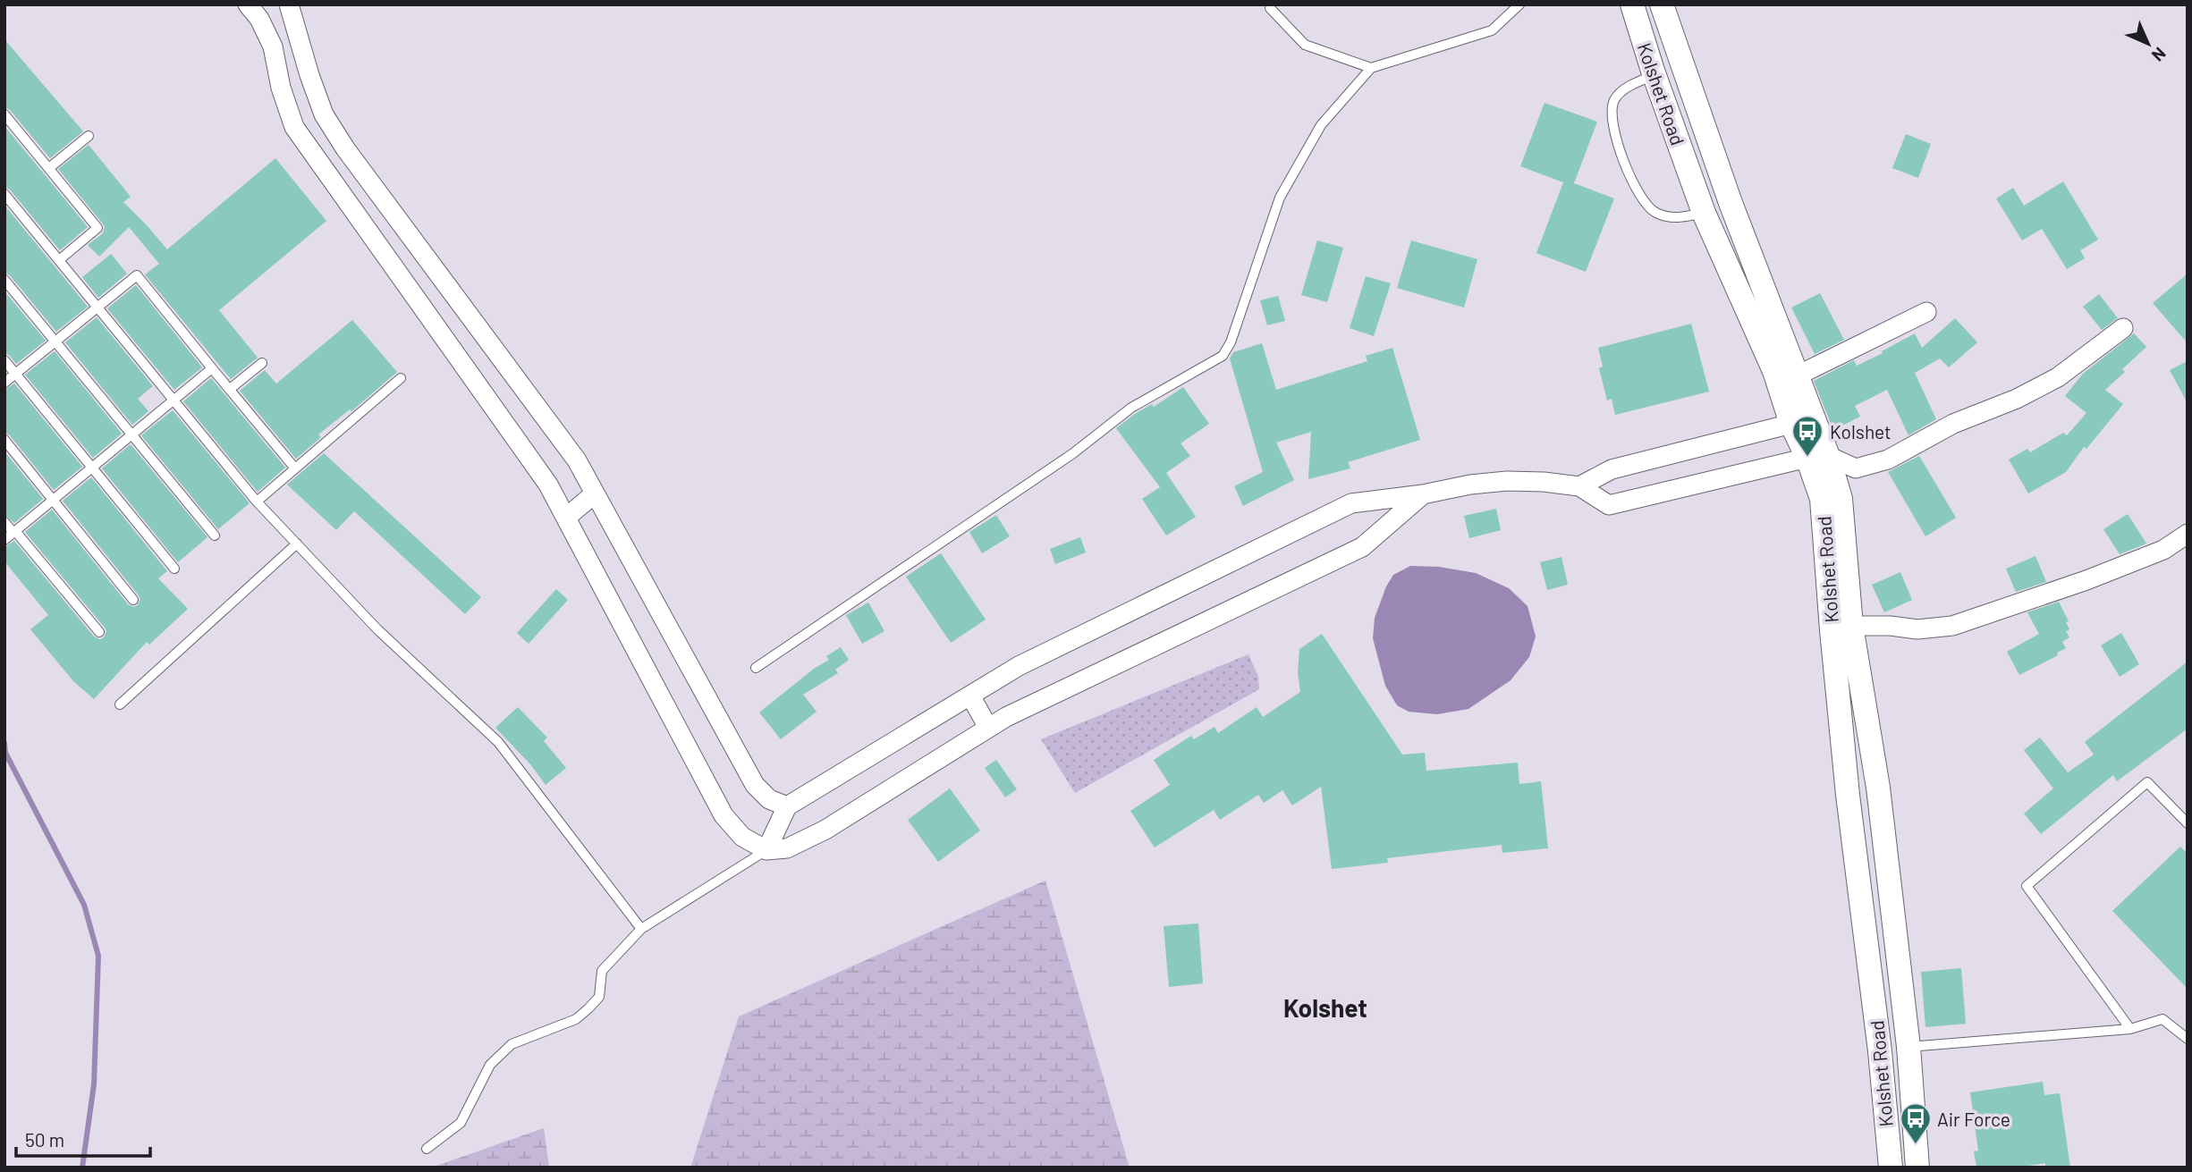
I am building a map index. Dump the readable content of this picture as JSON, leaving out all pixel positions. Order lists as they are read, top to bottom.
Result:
{
  "streets": {
    "street": ["Kolshet Road"]
  },
  "districts": ["Kolshet"],
  "places": {
    "bus stop": ["Kolshet", "Air Force"]
  },
  "scale_bar": "50 m",
  "north": "bottom right"
}
